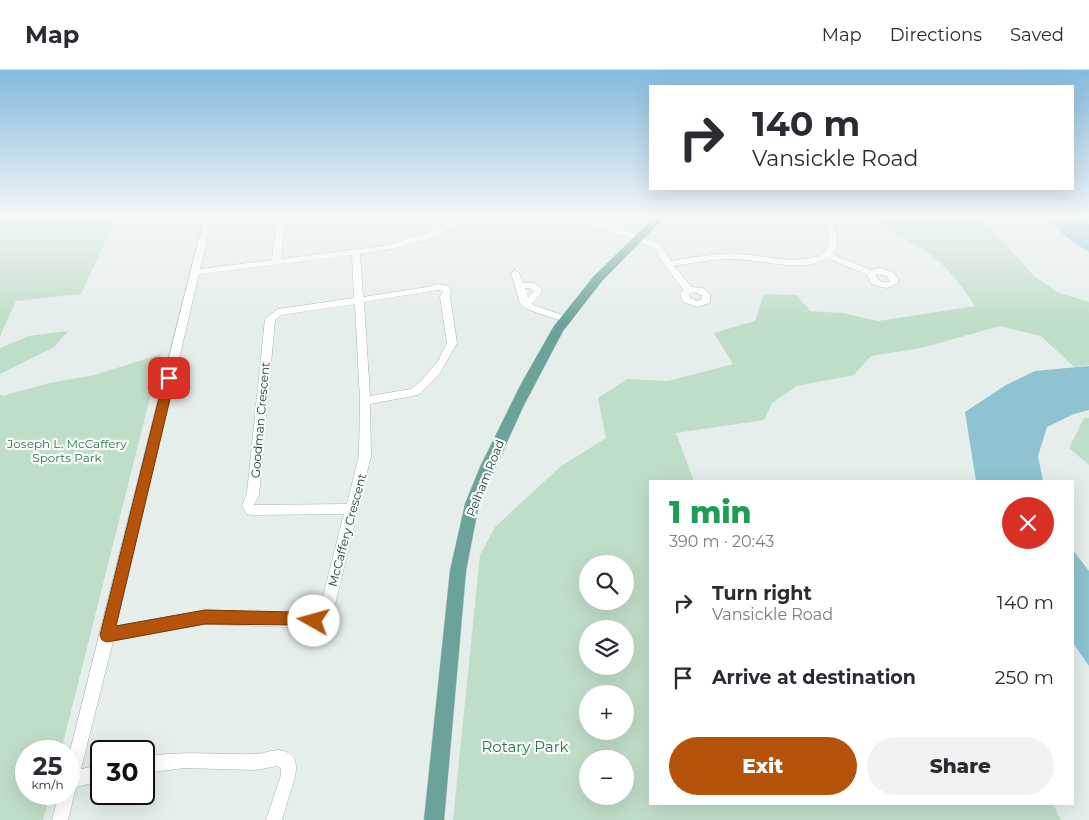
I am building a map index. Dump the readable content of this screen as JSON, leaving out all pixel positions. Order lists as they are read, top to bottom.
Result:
{
  "streets": {
    "main road": ["Pelham Road"],
    "street": ["Goodman Crescent", "McCaffery Crescent"]
  },
  "crossings": [
    ["Goodman Crescent", "McCaffery Crescent"]
  ],
  "parks": ["Joseph L. McCaffery Sports Park", "Rotary Park"],
  "page": {
    "header": "Map",
    "nav": ["Map", "Directions", "Saved"],
    "turn": ["140 m", "Vansickle Road"],
    "heading": ["1 min", "390 m · 20:43"],
    "map_buttons": ["+", "−"],
    "list": [
      {
        "name": "Turn right",
        "note": "Vansickle Road",
        "value": "140 m"
      },
      {
        "name": "Arrive at destination",
        "value": "250 m"
      }
    ],
    "buttons": ["Exit", "Share"],
    "speed": "25 km/h",
    "limit": "30"
  }
}
